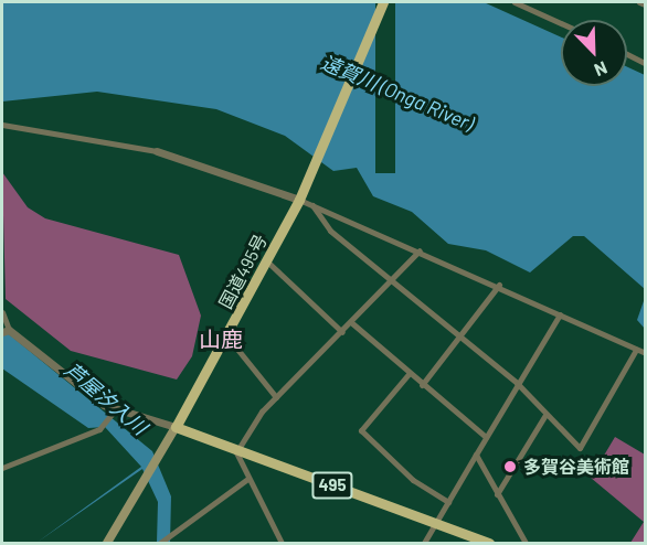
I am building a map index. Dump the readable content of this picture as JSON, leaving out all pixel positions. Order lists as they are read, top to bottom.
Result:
{
  "streets": {
    "highway": ["国道495号", "495"]
  },
  "crossings": [
    ["国道495号", "495"]
  ],
  "districts": ["山鹿"],
  "water": ["遠賀川 (Onga River)", "芦屋汐入川"],
  "places": ["多賀谷美術館"],
  "north": "bottom right"
}
